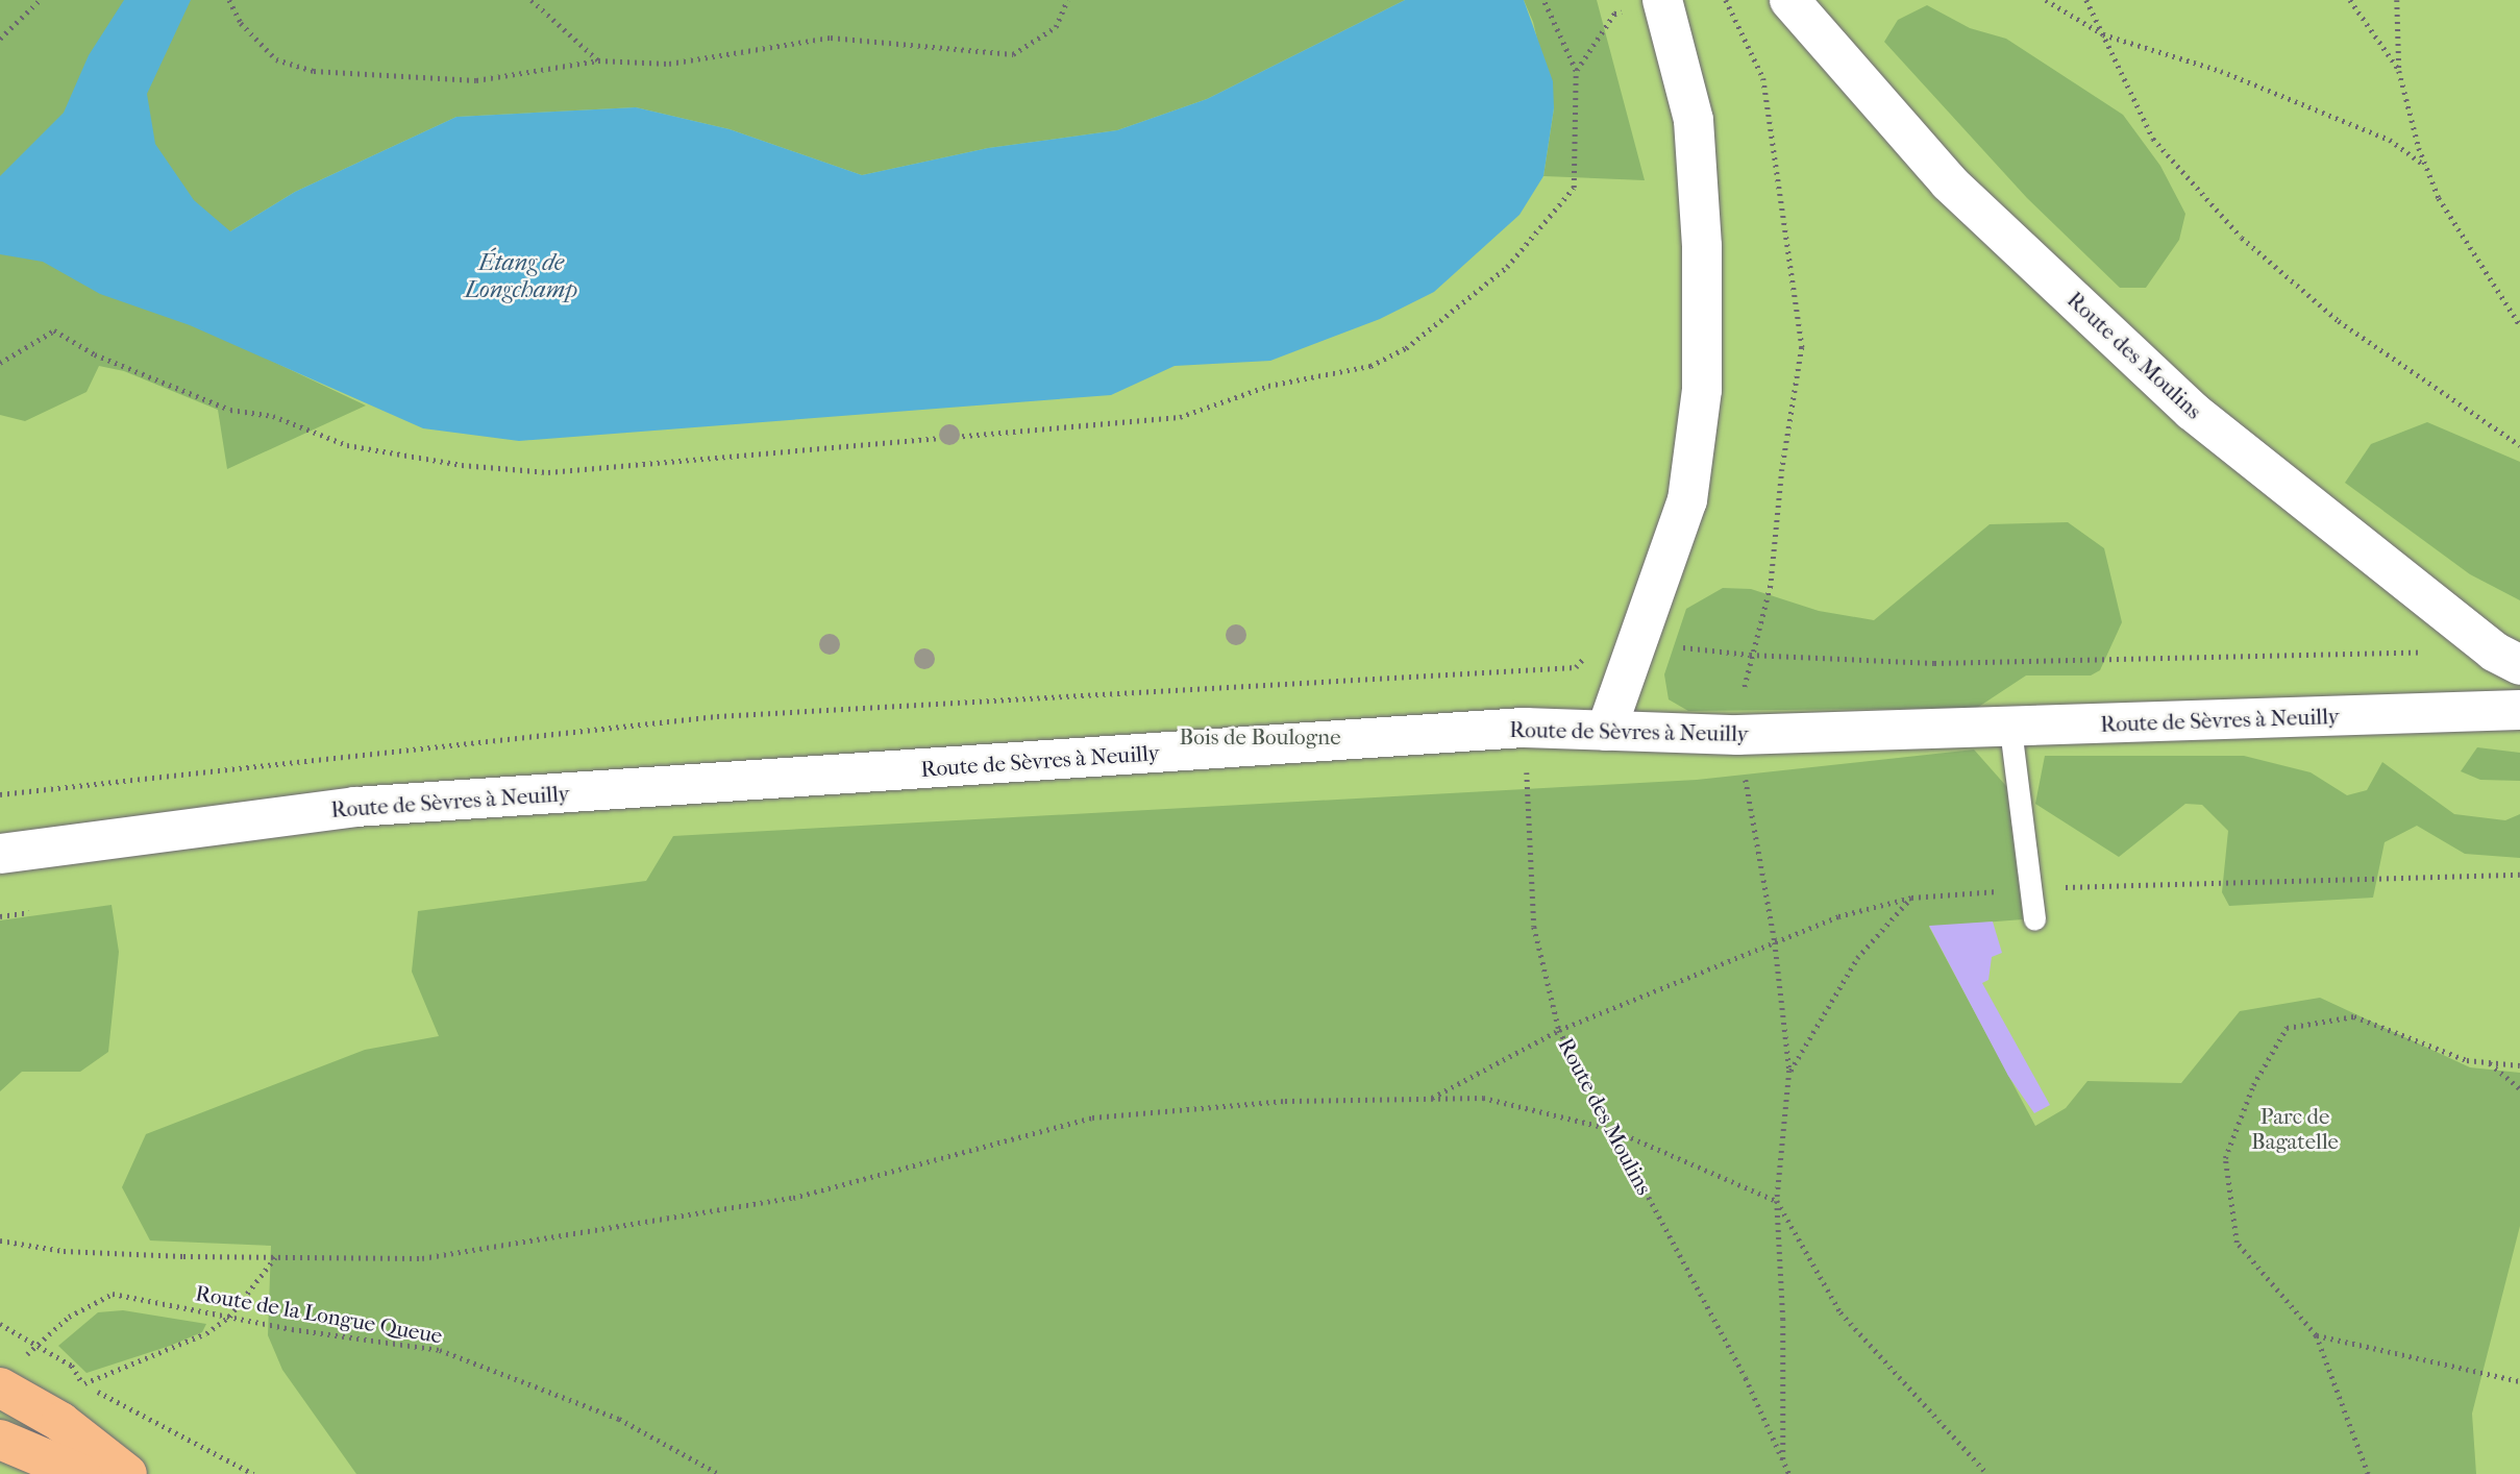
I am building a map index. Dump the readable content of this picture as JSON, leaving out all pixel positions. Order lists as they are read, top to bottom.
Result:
{
  "streets": {
    "street": ["Route des Moulins", "Route de Sèvres à Neuilly"],
    "path": ["Route de la Longue Queue"]
  },
  "crossings": [
    ["Route des Moulins", "Route de Sèvres à Neuilly"]
  ],
  "water": ["Étang de Longchamp"],
  "parks": ["Bois de Boulogne", "Parc de Bagatelle"]
}
